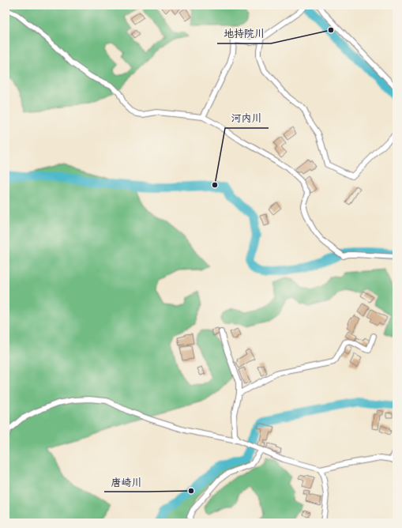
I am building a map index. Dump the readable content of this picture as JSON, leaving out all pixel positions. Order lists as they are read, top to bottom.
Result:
{
  "places": ["地持院川", "河内川", "唐崎川"]
}
